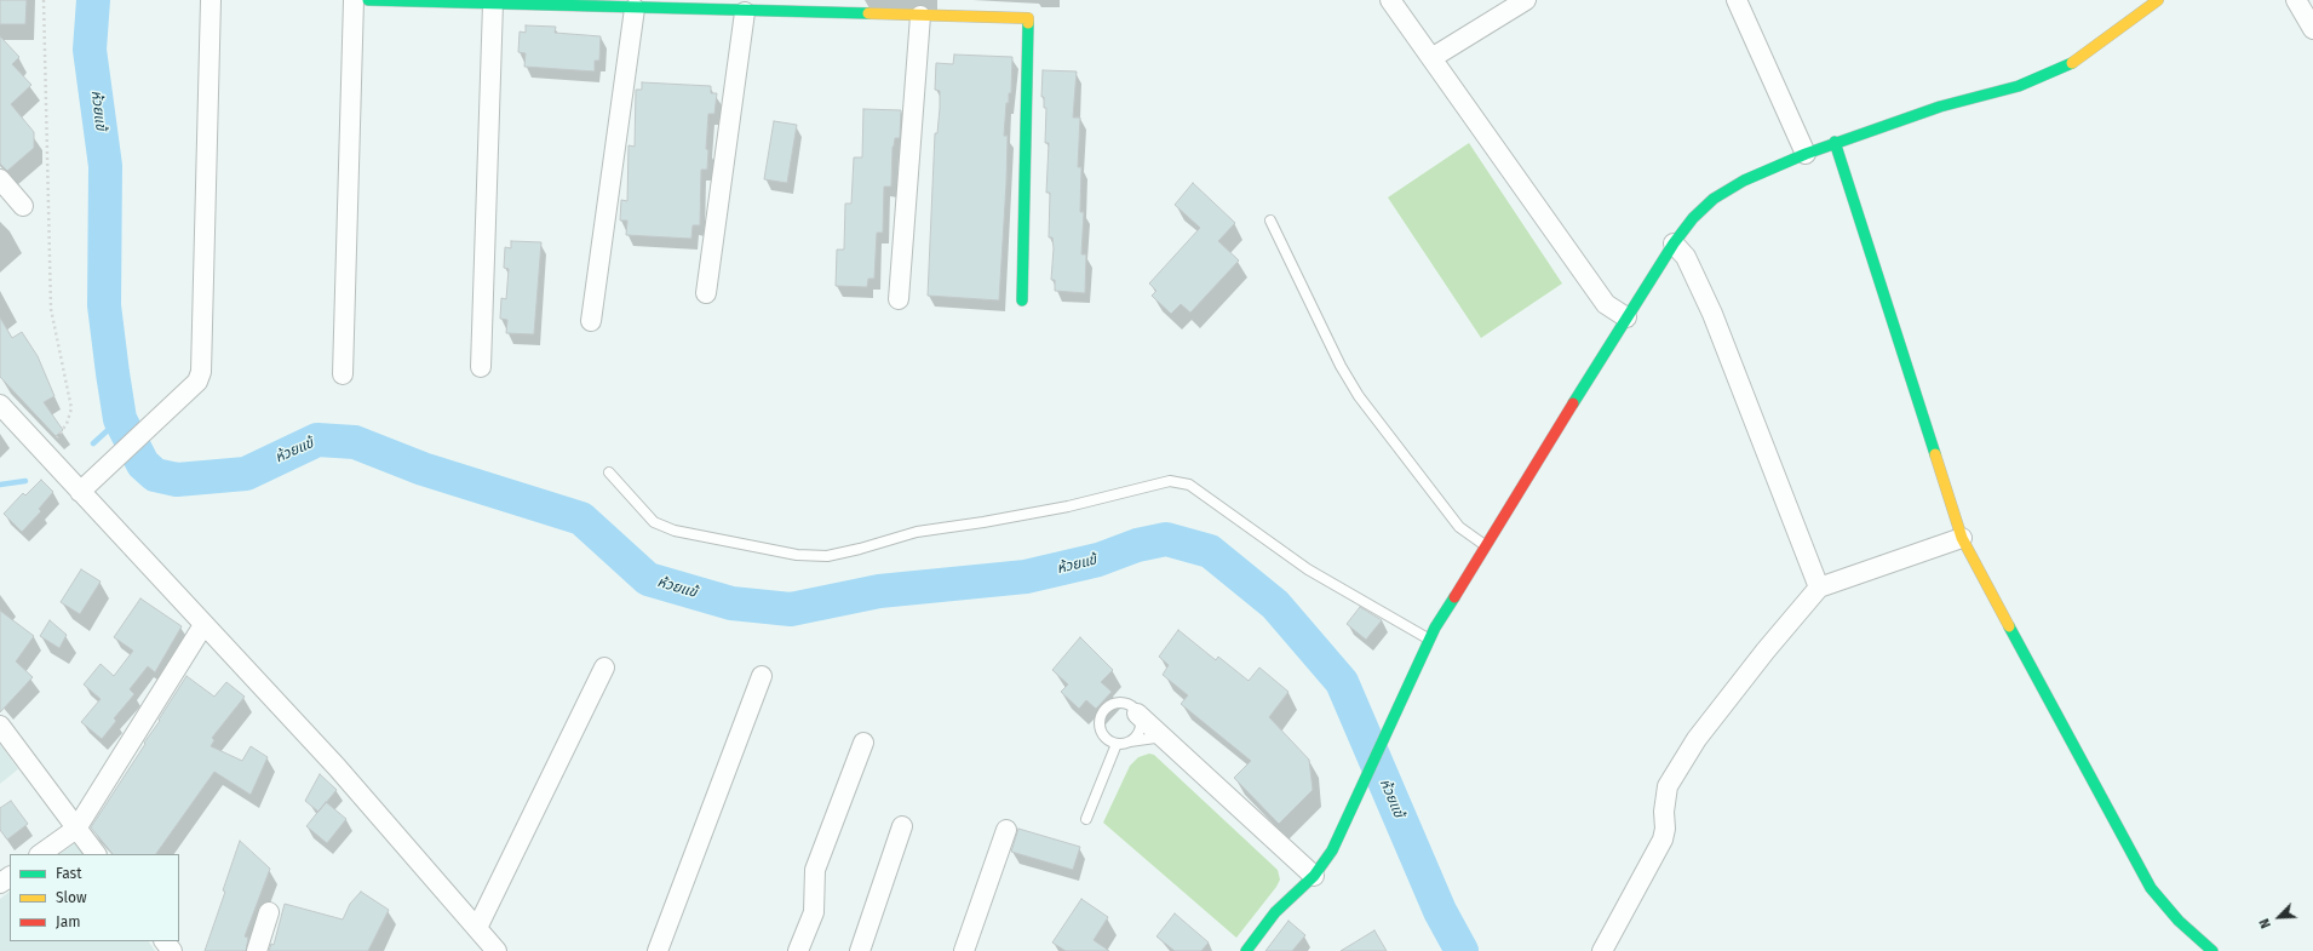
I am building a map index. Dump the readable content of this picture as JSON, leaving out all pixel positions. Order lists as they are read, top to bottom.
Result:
{
  "water": ["ห้วยแข้"],
  "legend": ["Fast", "Slow", "Jam"],
  "north": "bottom left"
}
